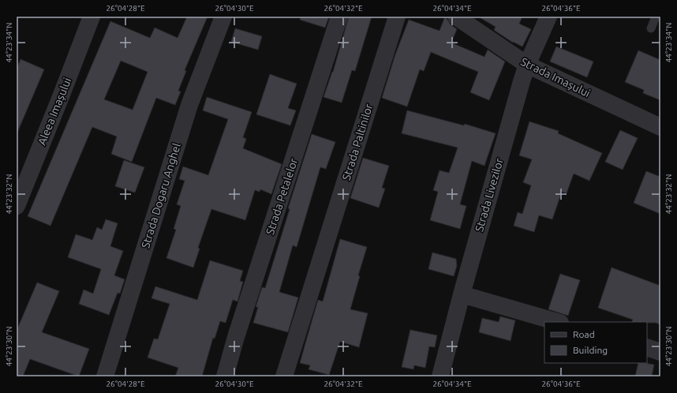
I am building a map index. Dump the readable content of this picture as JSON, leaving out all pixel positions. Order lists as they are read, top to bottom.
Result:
{
  "streets": {
    "street": [
      "Strada Imașului",
      "Aleea Imașului",
      "Strada Paltinilor",
      "Strada Livezilor",
      "Strada Dogaru Anghel",
      "Strada Petalelor"
    ]
  },
  "crossings": [
    ["Strada Imașului", "Strada Livezilor"]
  ],
  "legend": ["Road", "Building"],
  "coordinates": [
    "26°04'28\"E",
    "26°04'30\"E",
    "26°04'32\"E",
    "26°04'34\"E",
    "26°04'36\"E",
    "44°23'34\"N",
    "44°23'32\"N",
    "44°23'30\"N"
  ]
}
